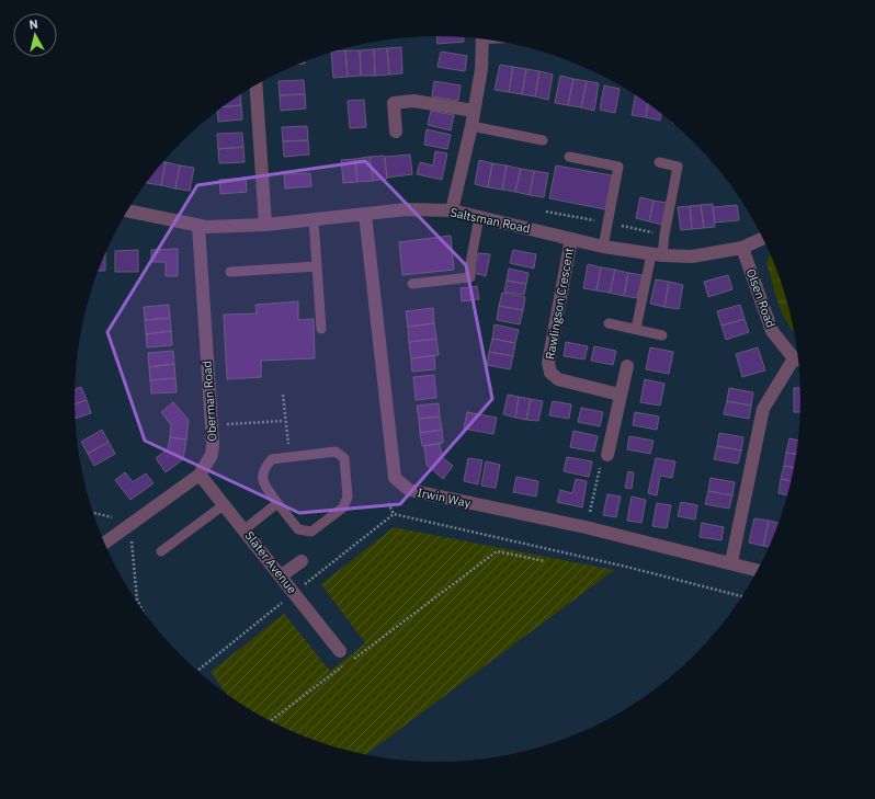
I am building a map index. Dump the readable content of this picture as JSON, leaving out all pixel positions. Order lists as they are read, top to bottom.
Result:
{
  "streets": {
    "street": [
      "Saltsman Road",
      "Olsen Road",
      "Rawlingson Crescent",
      "Oberman Road",
      "Irwin Way",
      "Slater Avenue"
    ]
  },
  "crossings": [
    ["Saltsman Road", "Olsen Road"],
    ["Saltsman Road", "Rawlingson Crescent"],
    ["Saltsman Road", "Oberman Road"],
    ["Saltsman Road", "Irwin Way"],
    ["Oberman Road", "Slater Avenue"]
  ],
  "north": "top"
}
